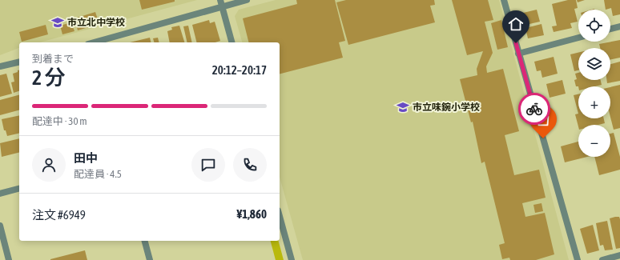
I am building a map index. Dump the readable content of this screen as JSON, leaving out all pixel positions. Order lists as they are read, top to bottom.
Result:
{
  "places": {
    "school or university": ["市立北中学校", "市立味鋺小学校"]
  },
  "page": {
    "map_buttons": ["+", "−"],
    "heading": ["2 分", "到着まで", "20:12–20:17"],
    "panel": [
      "田中",
      "配達員 · 4.5",
      "注文 #6949",
      "¥1,860"
    ],
    "bar": "配達中 · 30 m"
  }
}
